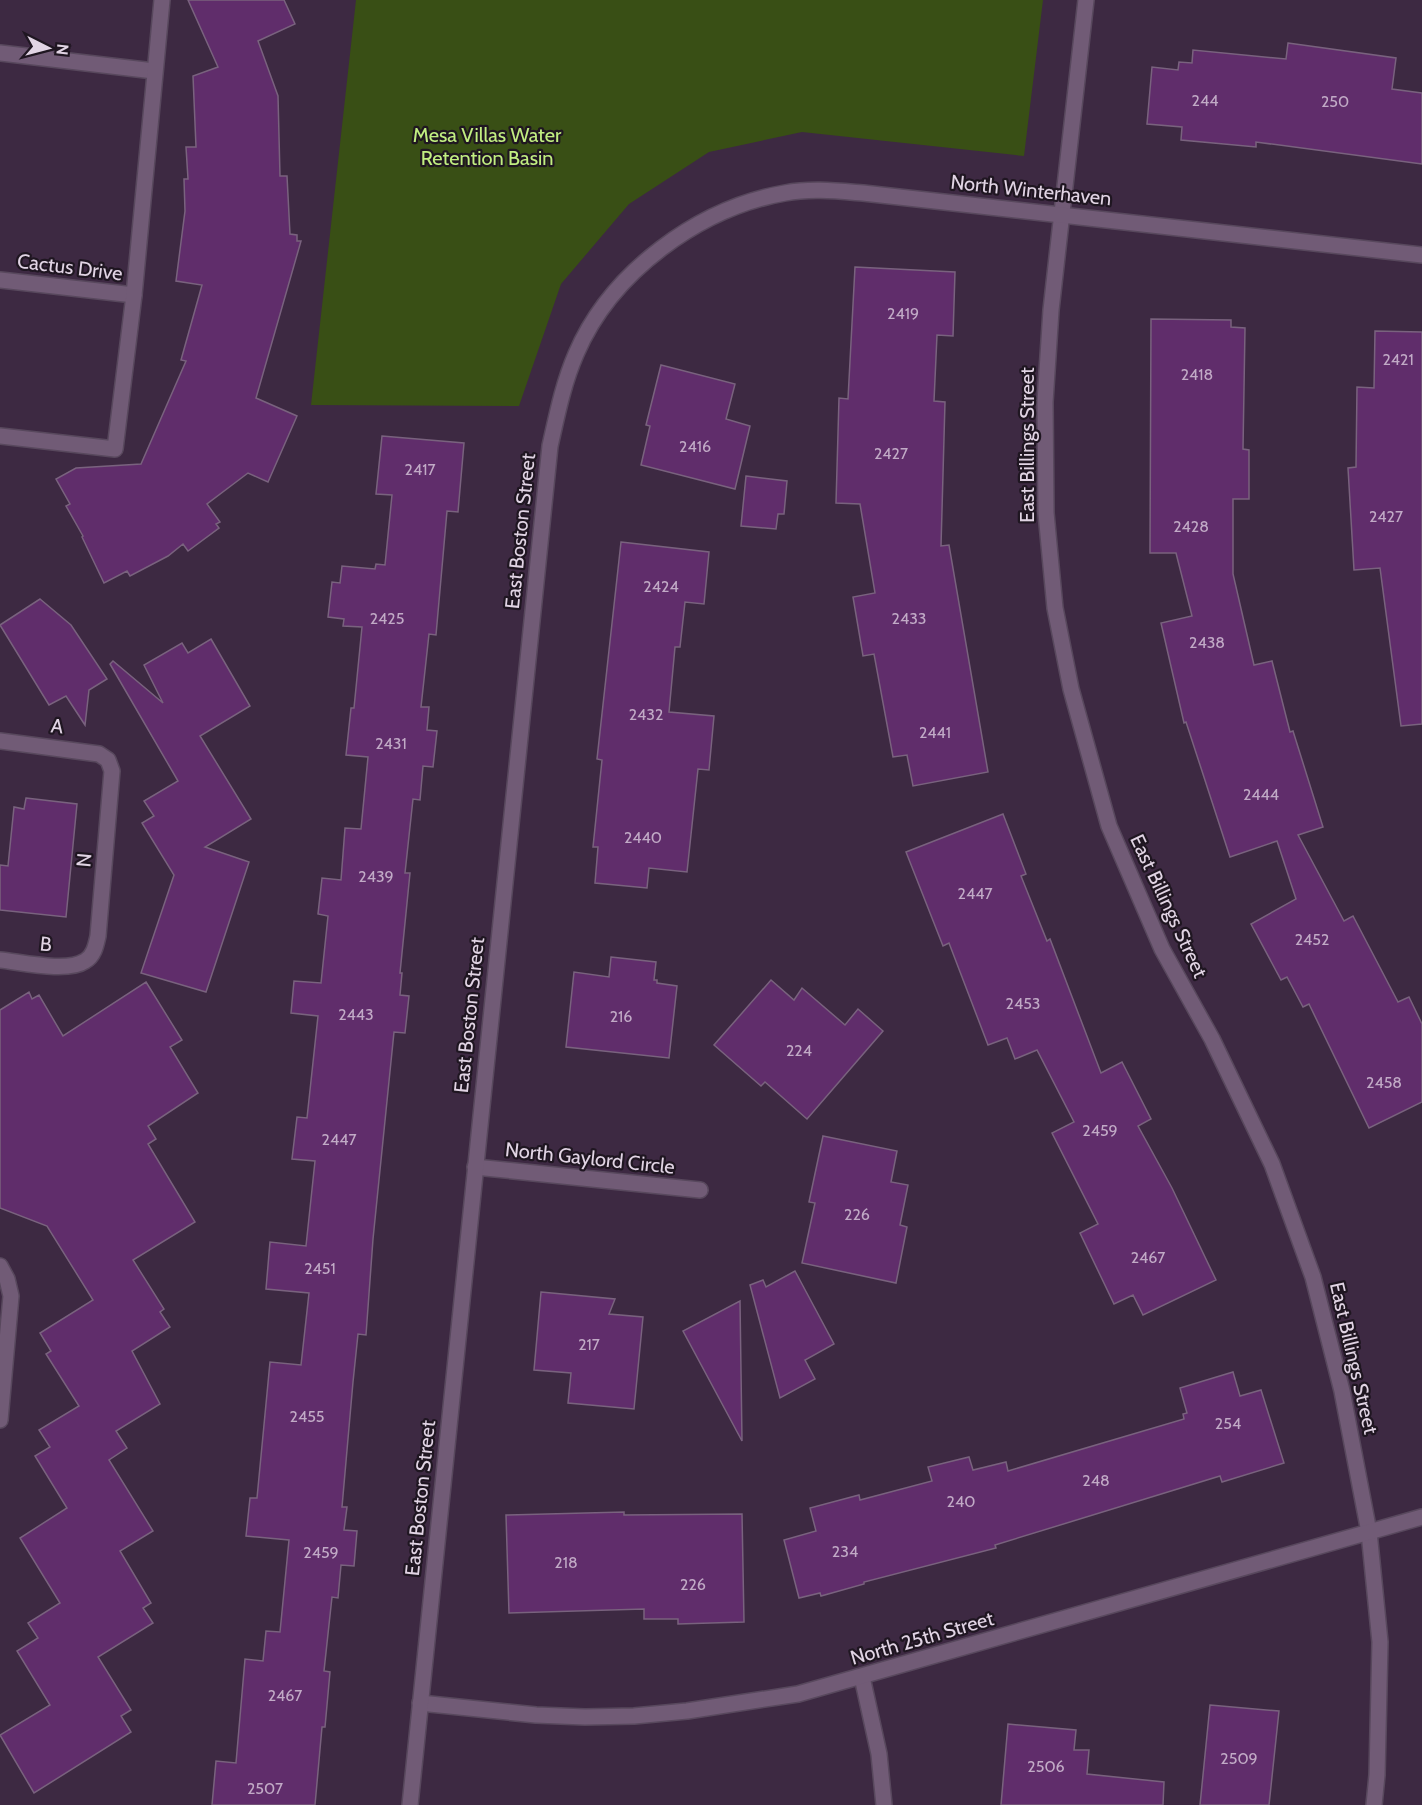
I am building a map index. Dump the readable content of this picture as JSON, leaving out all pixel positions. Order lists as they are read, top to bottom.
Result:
{
  "streets": {
    "street": [
      "North Winterhaven",
      "Cactus Drive",
      "East Billings Street",
      "East Boston Street",
      "A",
      "N",
      "B",
      "North Gaylord Circle",
      "North 25th Street"
    ]
  },
  "crossings": [
    ["North Winterhaven", "East Billings Street"],
    ["North Winterhaven", "East Boston Street"],
    ["East Billings Street", "North 25th Street"],
    ["East Boston Street", "North Gaylord Circle"],
    ["East Boston Street", "North 25th Street"],
    ["A", "N"],
    ["N", "B"]
  ],
  "parks": ["Mesa Villas Water Retention Basin"],
  "house_numbers": [
    "244",
    "250",
    "2419",
    "2421",
    "2418",
    "2416",
    "2427",
    "2417",
    "2427",
    "2428",
    "2424",
    "2425",
    "2433",
    "2438",
    "2432",
    "2441",
    "2431",
    "2444",
    "2440",
    "2439",
    "2447",
    "2452",
    "2453",
    "2443",
    "216",
    "224",
    "2458",
    "2459",
    "2447",
    "226",
    "2467",
    "2451",
    "217",
    "2455",
    "254",
    "248",
    "240",
    "234",
    "2459",
    "218",
    "226",
    "2467",
    "2509",
    "2506",
    "2507"
  ],
  "north": "right"
}
